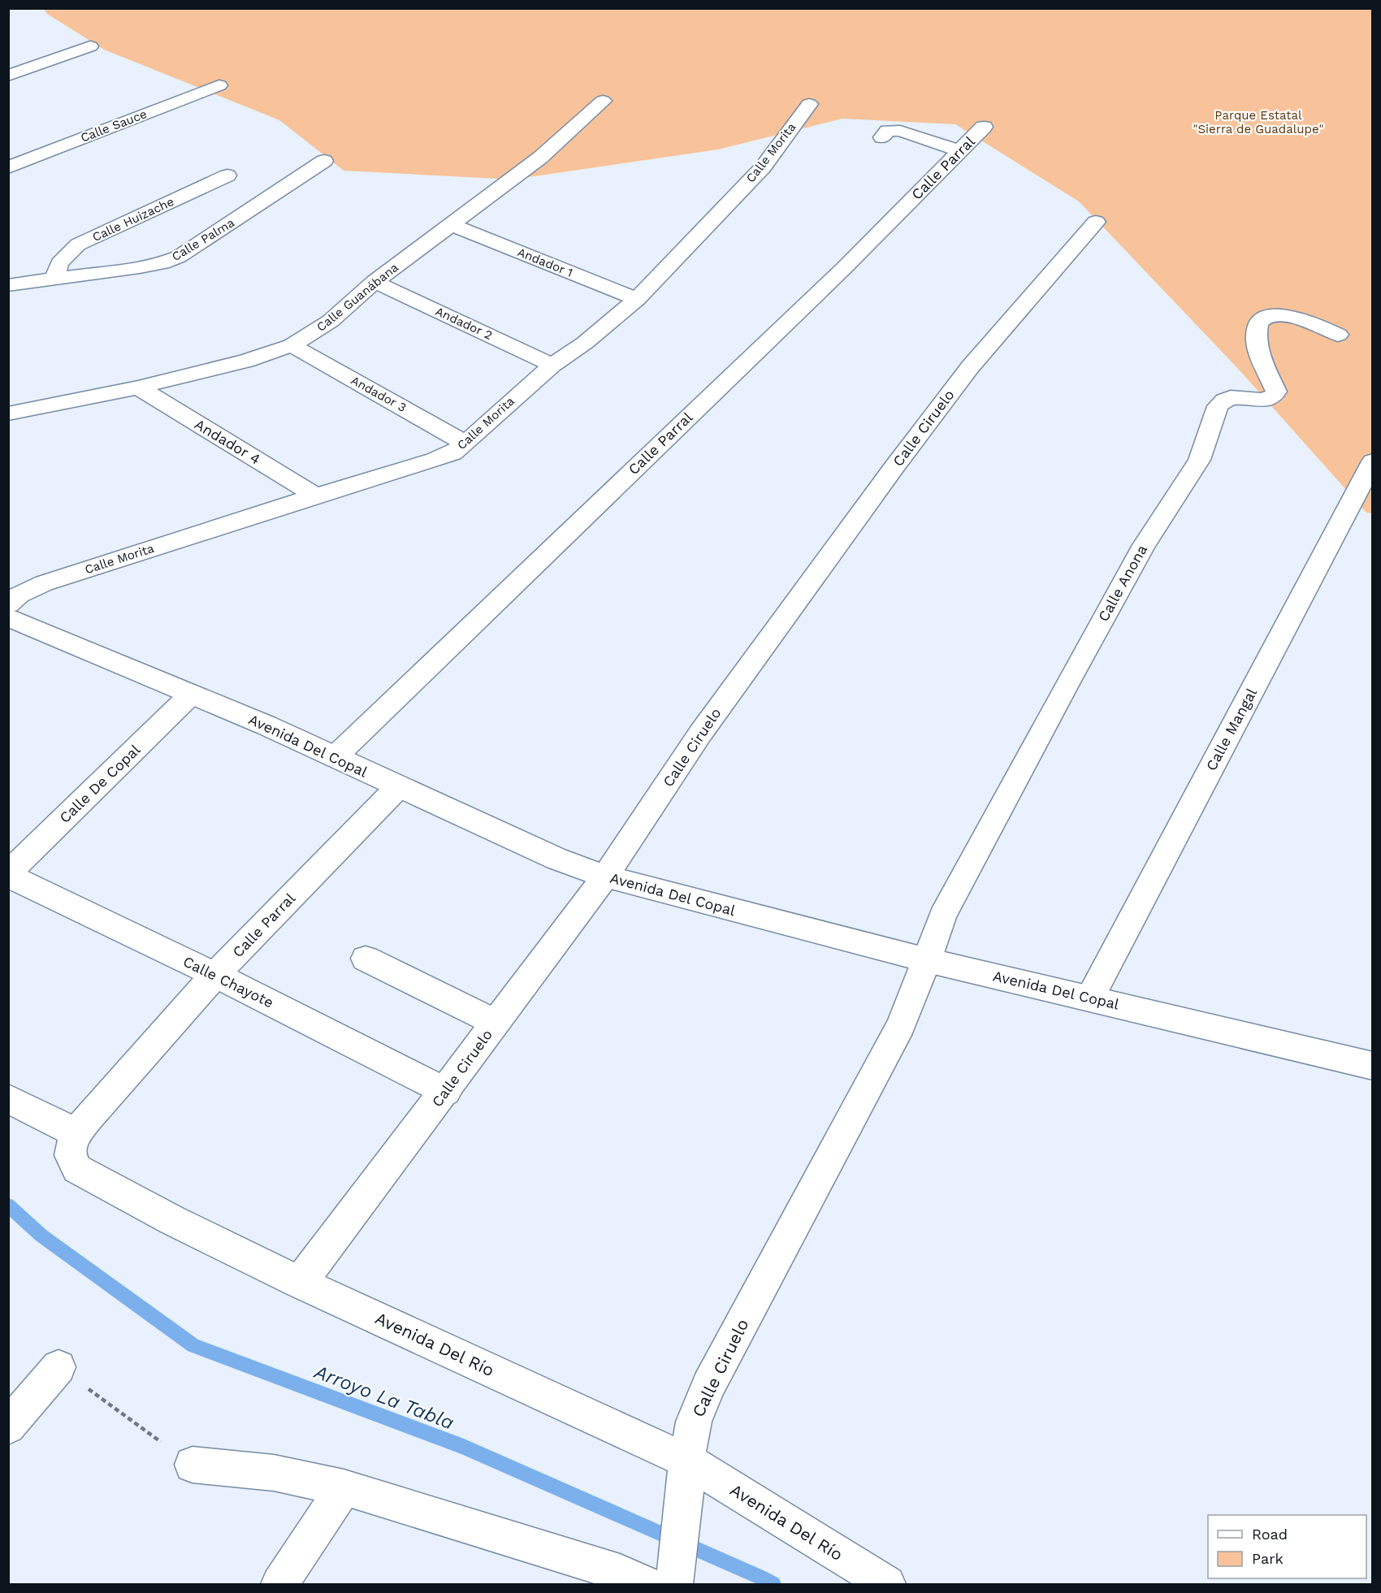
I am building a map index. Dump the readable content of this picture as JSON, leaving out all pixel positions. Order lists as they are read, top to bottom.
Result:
{
  "streets": {
    "street": [
      "Calle Sauce",
      "Calle Morita",
      "Calle Parral",
      "Calle Huizache",
      "Calle Palma",
      "Andador 1",
      "Calle Guanábana",
      "Andador 2",
      "Andador 3",
      "Calle Ciruelo",
      "Andador 4",
      "Calle Anona",
      "Calle Mangal",
      "Avenida Del Copal",
      "Calle De Copal",
      "Calle Chayote",
      "Avenida Del Río"
    ]
  },
  "crossings": [
    ["Calle Morita", "Andador 1"],
    ["Calle Morita", "Andador 2"],
    ["Calle Morita", "Andador 3"],
    ["Calle Morita", "Andador 4"],
    ["Calle Parral", "Avenida Del Copal"],
    ["Calle Parral", "Calle Chayote"],
    ["Calle Parral", "Avenida Del Río"],
    ["Calle Huizache", "Calle Palma"],
    ["Andador 1", "Calle Guanábana"],
    ["Calle Guanábana", "Andador 2"],
    ["Calle Guanábana", "Andador 3"],
    ["Calle Guanábana", "Andador 4"],
    ["Calle Ciruelo", "Calle Anona"],
    ["Calle Ciruelo", "Avenida Del Copal"],
    ["Calle Ciruelo", "Calle Chayote"],
    ["Calle Ciruelo", "Avenida Del Río"],
    ["Calle Anona", "Avenida Del Copal"],
    ["Calle Mangal", "Avenida Del Copal"],
    ["Avenida Del Copal", "Calle De Copal"],
    ["Calle De Copal", "Calle Chayote"]
  ],
  "water": ["Arroyo La Tabla"],
  "parks": ["Parque Estatal \"Sierra de Guadalupe\""],
  "legend": ["Road", "Park"]
}
